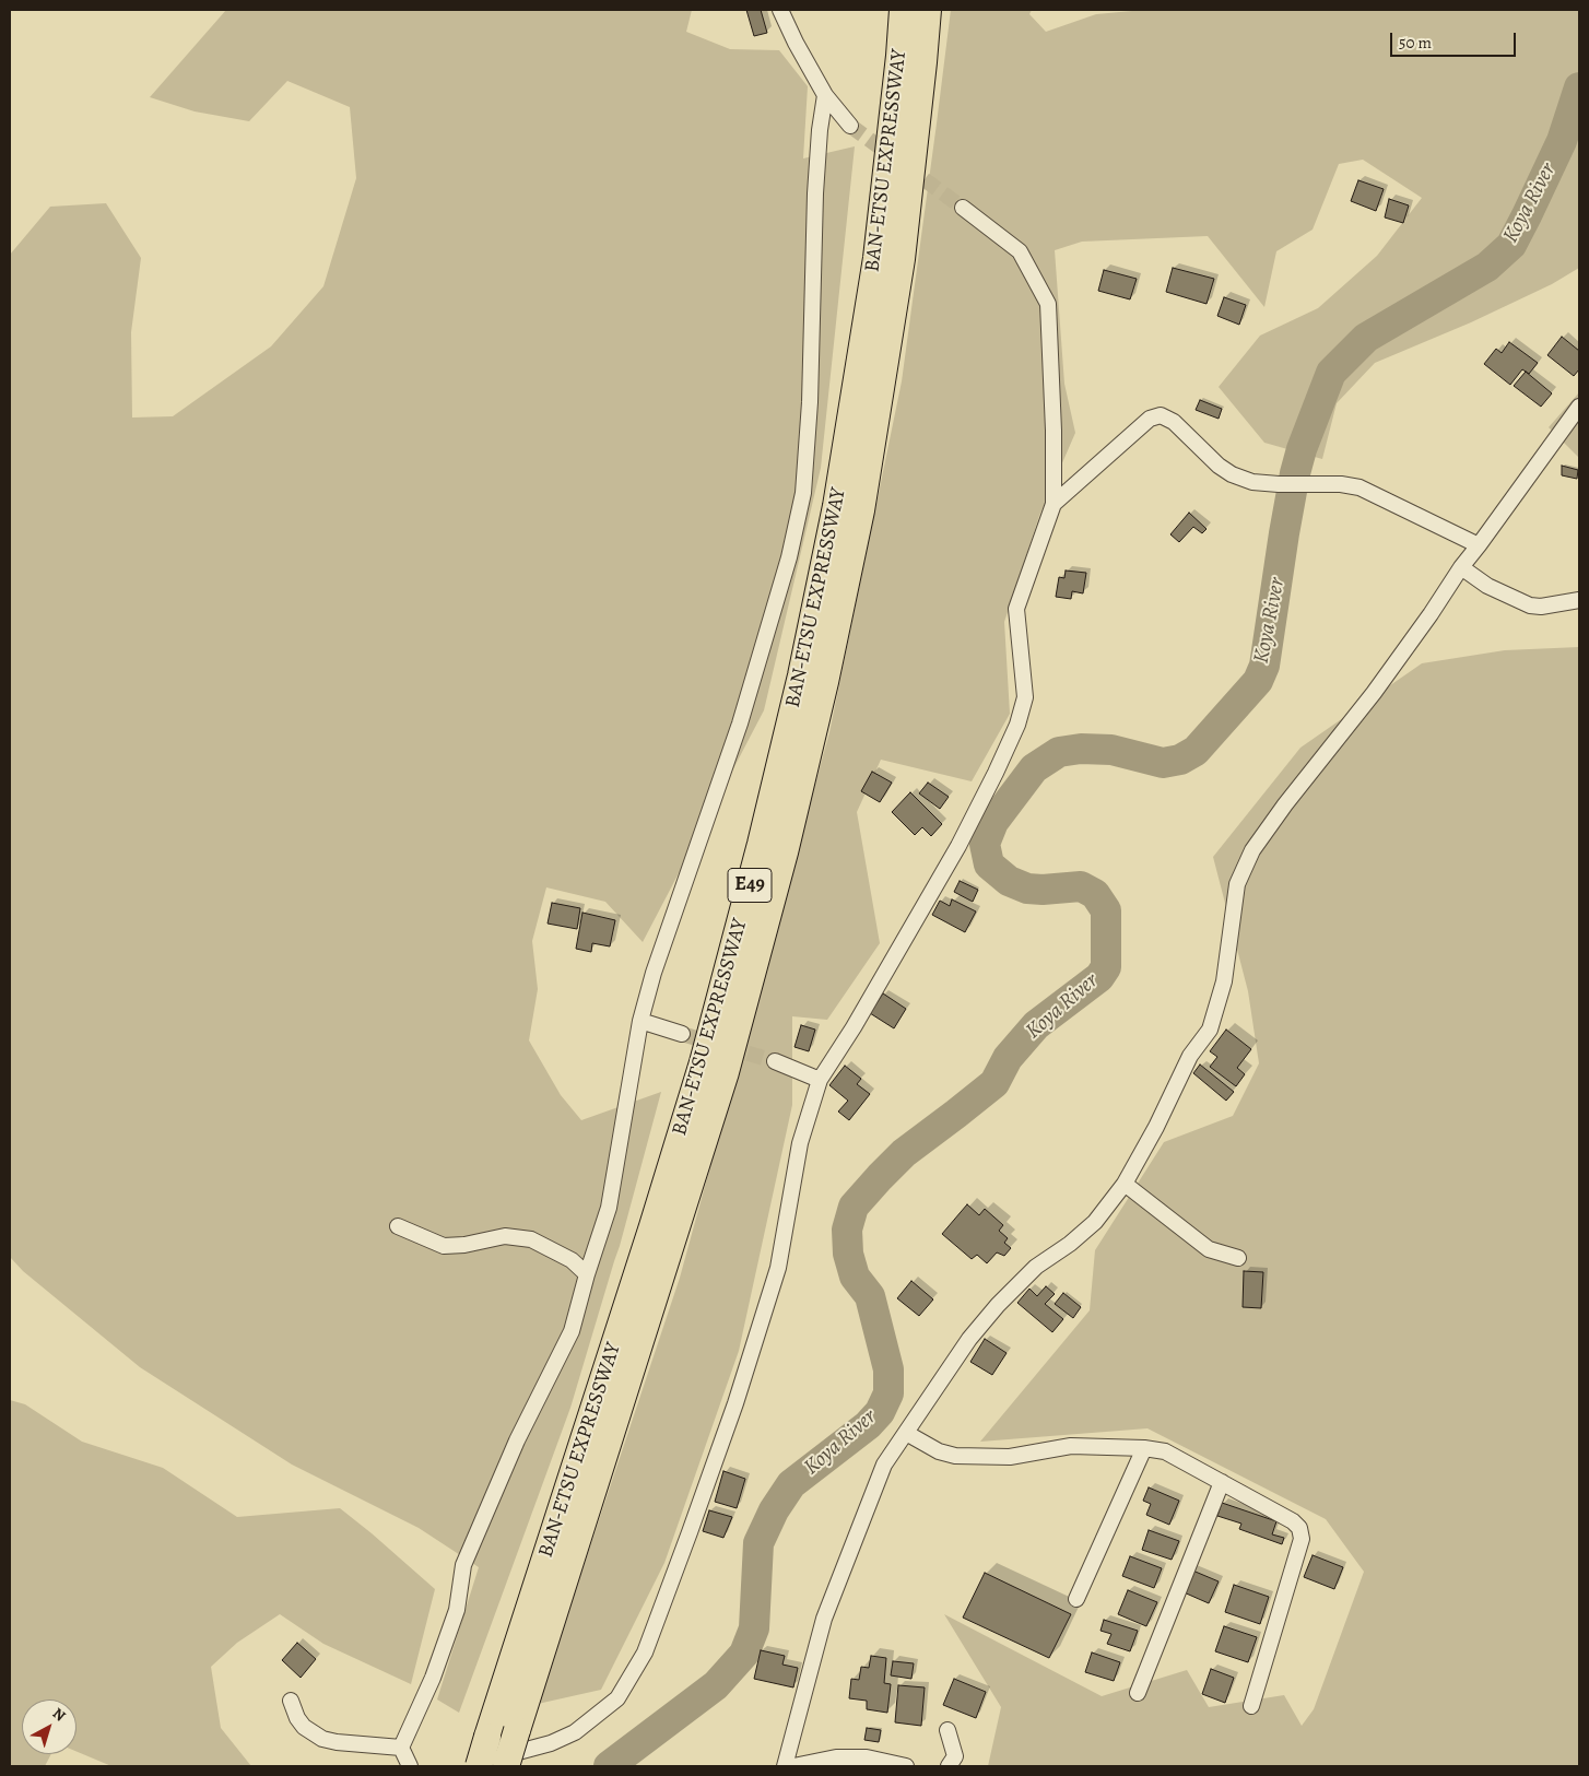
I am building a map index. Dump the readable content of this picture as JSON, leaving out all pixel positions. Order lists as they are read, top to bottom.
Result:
{
  "streets": {
    "highway": ["BAN-ETSU EXPRESSWAY", "E49"]
  },
  "water": ["Koya River"],
  "scale_bar": "50 m",
  "north": "top right"
}
